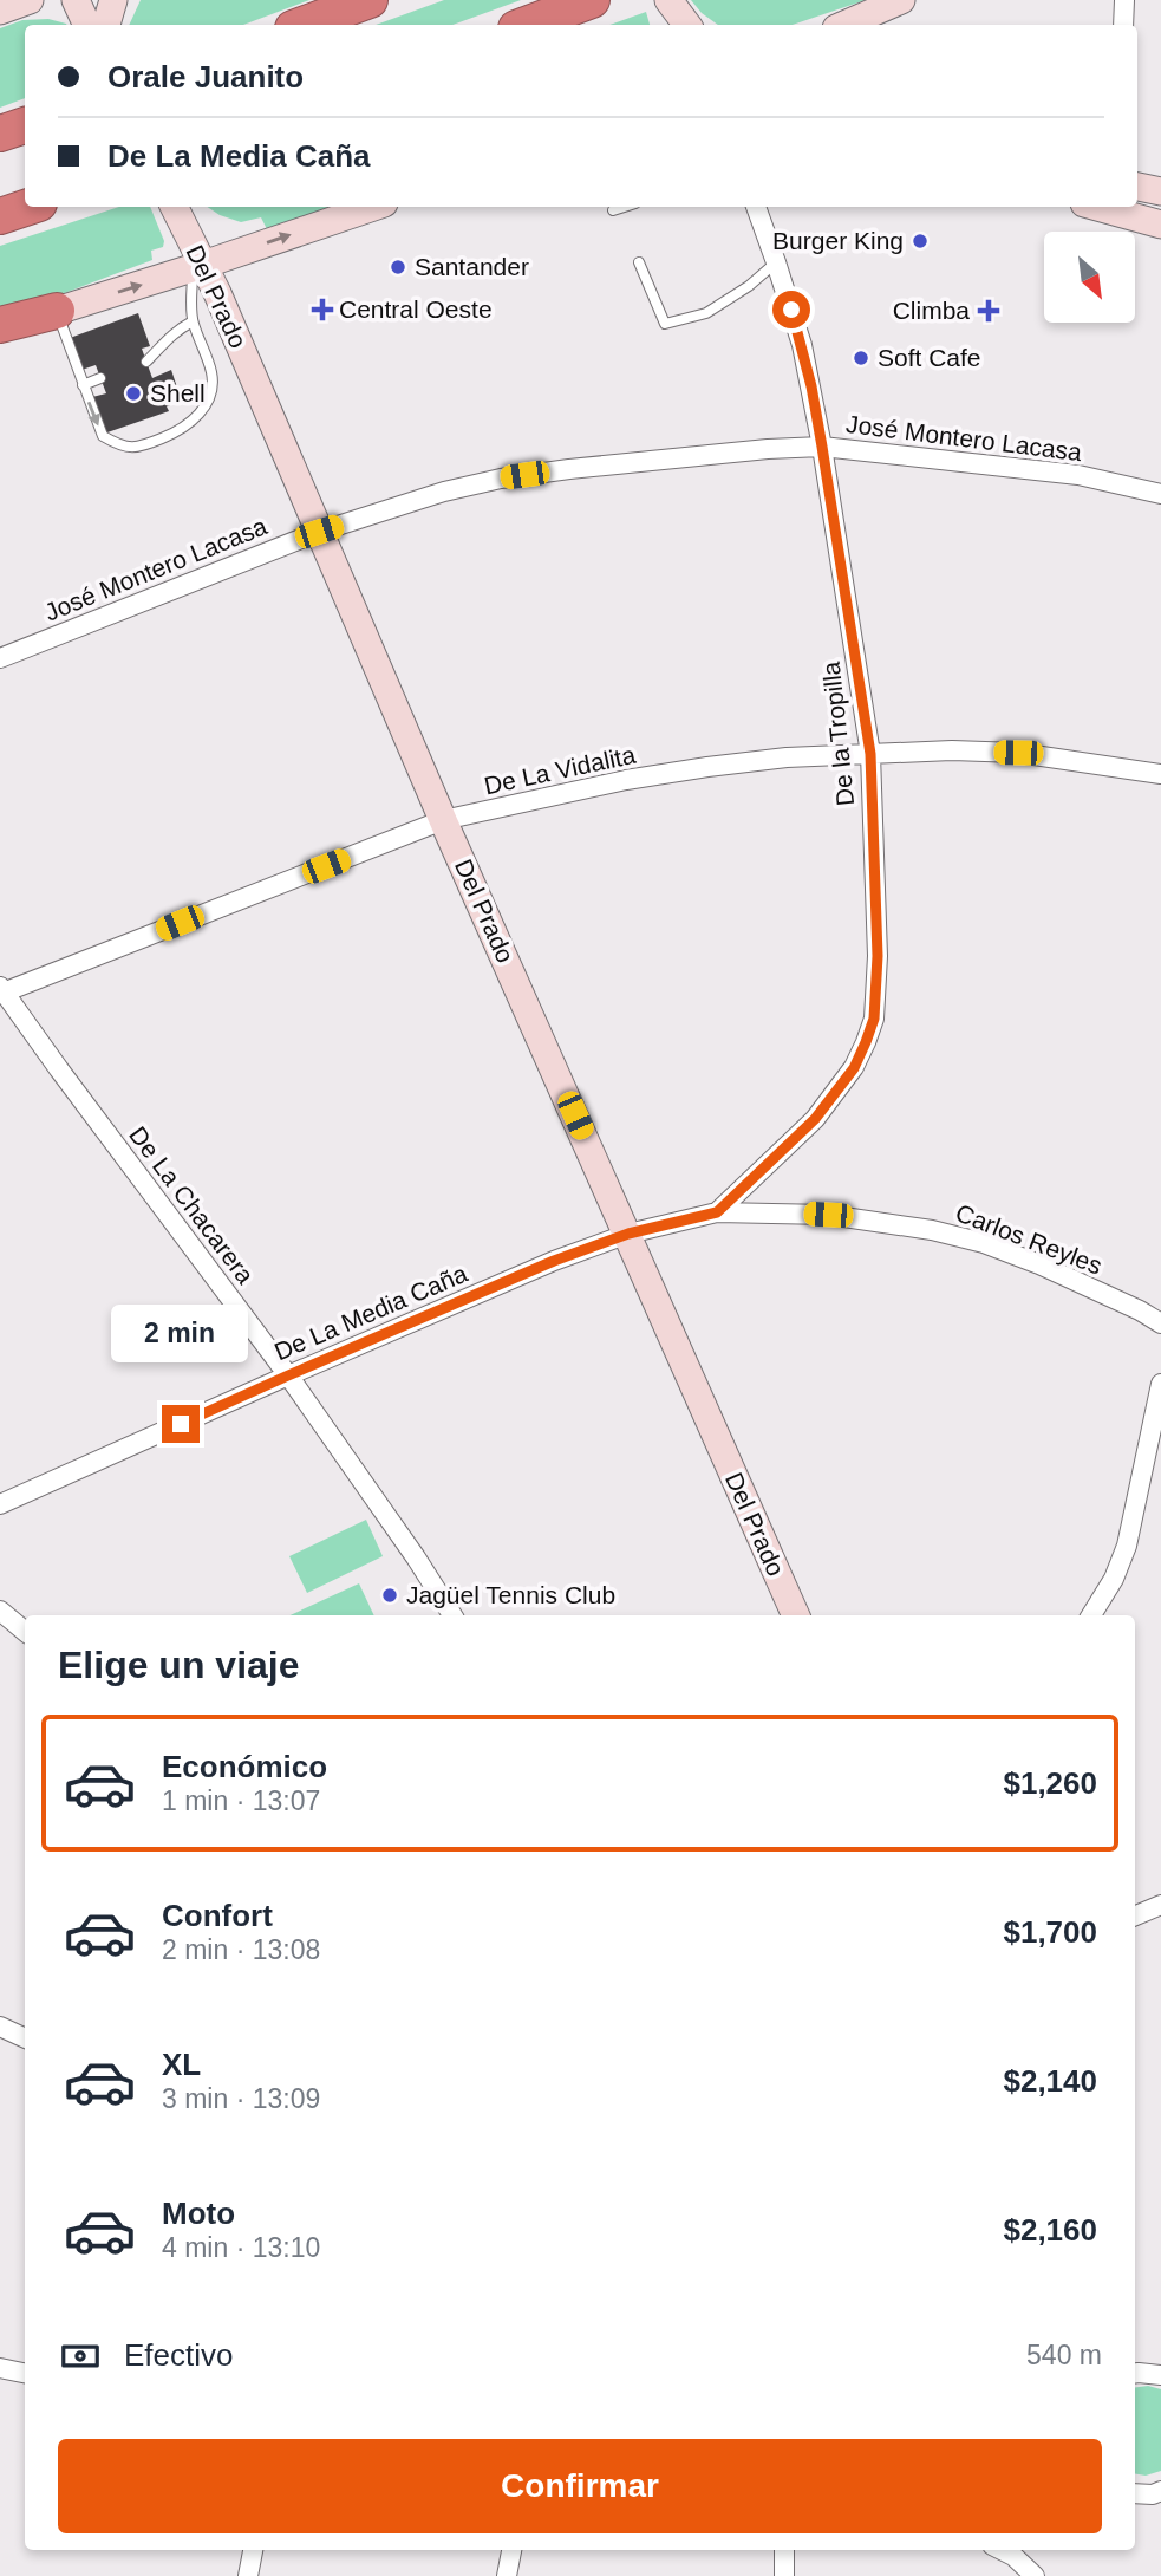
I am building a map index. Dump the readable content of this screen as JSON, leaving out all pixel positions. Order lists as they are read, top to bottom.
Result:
{
  "streets": {
    "street": [
      "Del Prado",
      "José Montero Lacasa",
      "De la Tropilla",
      "De La Vidalita",
      "De La Chacarera",
      "Carlos Reyles",
      "De La Media Caña"
    ]
  },
  "crossings": [
    ["Del Prado", "José Montero Lacasa"],
    ["Del Prado", "De La Vidalita"],
    ["Del Prado", "Carlos Reyles"],
    ["Del Prado", "De La Media Caña"],
    ["José Montero Lacasa", "De la Tropilla"],
    ["De la Tropilla", "De La Vidalita"],
    ["De la Tropilla", "Carlos Reyles"],
    ["De La Vidalita", "De La Chacarera"],
    ["De La Chacarera", "De La Media Caña"],
    ["Carlos Reyles", "De La Media Caña"]
  ],
  "places": {
    "other": [
      "Burger King",
      "Santander",
      "Soft Cafe",
      "Shell",
      "Jagüel Tennis Club"
    ],
    "health": ["Central Oeste", "Climba"]
  },
  "north": "bottom right",
  "page": {
    "banner": ["Orale Juanito", "De La Media Caña"],
    "bubble": "2 min",
    "heading": "Elige un viaje",
    "list": [
      {
        "name": "Económico",
        "note": "1 min · 13:07",
        "value": "$1,260"
      },
      {
        "name": "Confort",
        "note": "2 min · 13:08",
        "value": "$1,700"
      },
      {
        "name": "XL",
        "note": "3 min · 13:09",
        "value": "$2,140"
      },
      {
        "name": "Moto",
        "note": "4 min · 13:10",
        "value": "$2,160"
      }
    ],
    "pay": ["Efectivo", "540 m"],
    "buttons": "Confirmar"
  }
}
